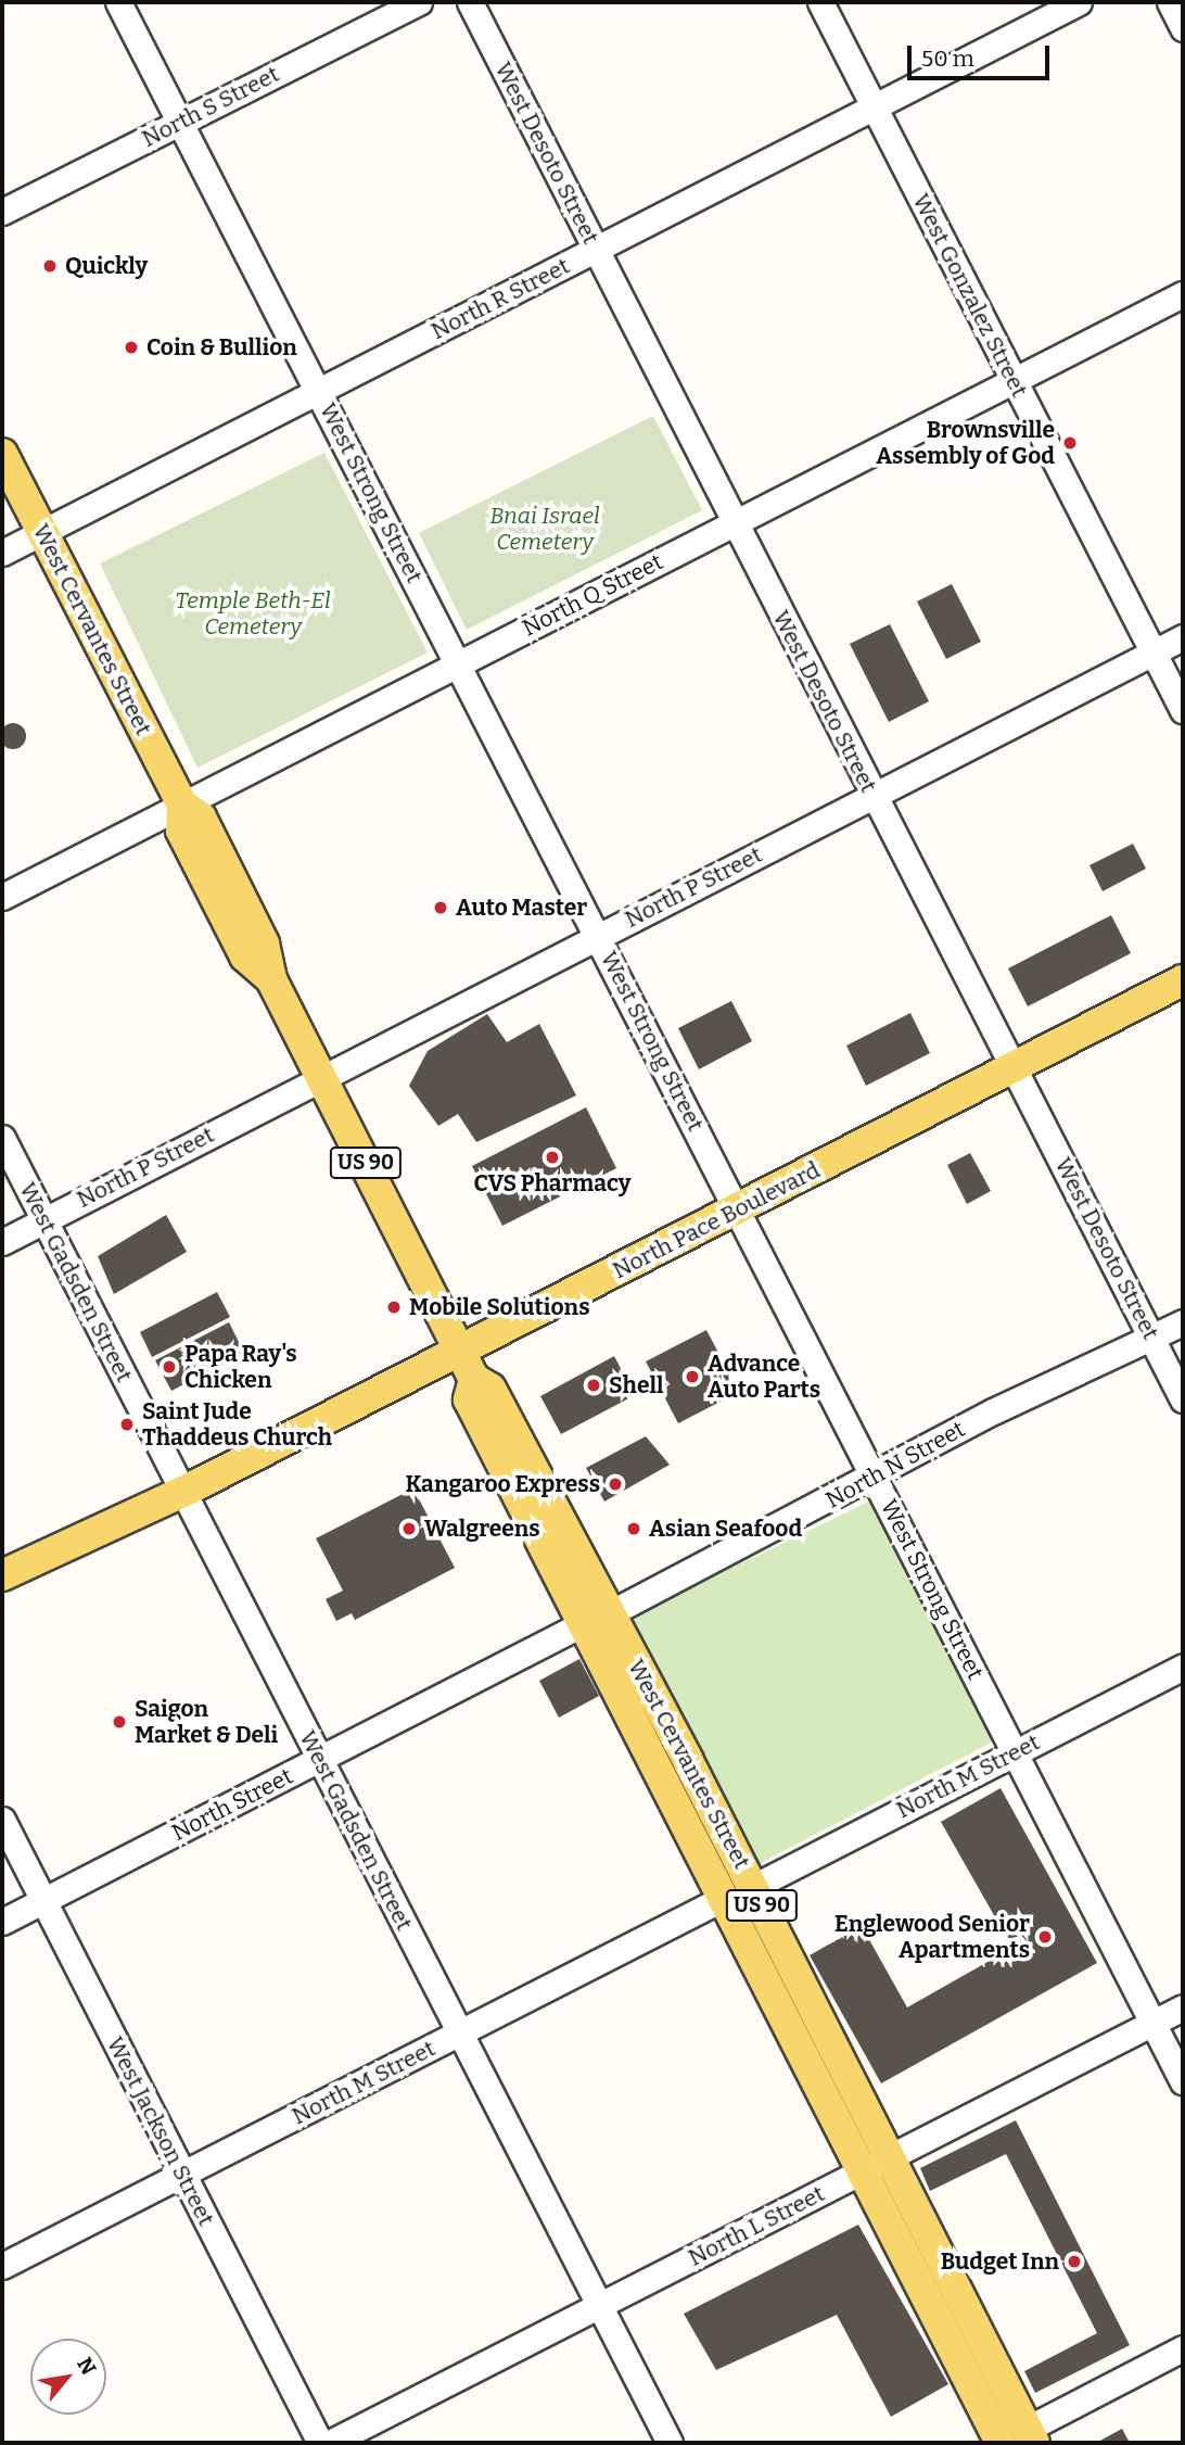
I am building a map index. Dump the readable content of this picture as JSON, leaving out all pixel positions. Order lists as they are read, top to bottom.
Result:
{
  "streets": {
    "main road": ["West Cervantes Street", "US 90", "North Pace Boulevard"],
    "street": [
      "North S Street",
      "West Desoto Street",
      "West Gonzalez Street",
      "North R Street",
      "West Strong Street",
      "North Q Street",
      "North P Street",
      "West Gadsden Street",
      "North N Street",
      "North M Street",
      "North Street",
      "West Jackson Street",
      "North L Street"
    ]
  },
  "crossings": [
    ["North S Street", "West Strong Street"],
    ["West Desoto Street", "North R Street"],
    ["West Desoto Street", "North Q Street"],
    ["West Desoto Street", "North P Street"],
    ["West Desoto Street", "North Pace Boulevard"],
    ["West Desoto Street", "North N Street"],
    ["West Gonzalez Street", "North R Street"],
    ["West Gonzalez Street", "North Q Street"],
    ["West Gonzalez Street", "North P Street"],
    ["North R Street", "West Strong Street"],
    ["North R Street", "West Cervantes Street"],
    ["West Strong Street", "North Q Street"],
    ["West Strong Street", "North P Street"],
    ["West Strong Street", "North Pace Boulevard"],
    ["West Strong Street", "North N Street"],
    ["West Strong Street", "North M Street"],
    ["West Strong Street", "North L Street"],
    ["North Q Street", "West Cervantes Street"],
    ["West Cervantes Street", "North P Street"],
    ["West Cervantes Street", "North Pace Boulevard"],
    ["West Cervantes Street", "North N Street"],
    ["West Cervantes Street", "North M Street"],
    ["West Cervantes Street", "North Street"],
    ["West Cervantes Street", "North L Street"],
    ["North P Street", "West Gadsden Street"],
    ["North Pace Boulevard", "West Gadsden Street"],
    ["West Gadsden Street", "North M Street"],
    ["West Gadsden Street", "North Street"],
    ["West Gadsden Street", "North L Street"],
    ["North N Street", "North Street"],
    ["North M Street", "West Jackson Street"],
    ["North Street", "West Jackson Street"]
  ],
  "parks": ["Bnai Israel Cemetery", "Temple Beth-El Cemetery"],
  "places": [
    "Quickly",
    "Coin & Bullion",
    "Brownsville Assembly of God",
    "Auto Master",
    "CVS Pharmacy",
    "Mobile Solutions",
    "Papa Ray's Chicken",
    "Advance Auto Parts",
    "Shell",
    "Saint Jude Thaddeus Church",
    "Kangaroo Express",
    "Walgreens",
    "Asian Seafood",
    "Saigon Market & Deli",
    "Englewood Senior Apartments",
    "Budget Inn"
  ],
  "scale_bar": "50 m",
  "north": "top right"
}
